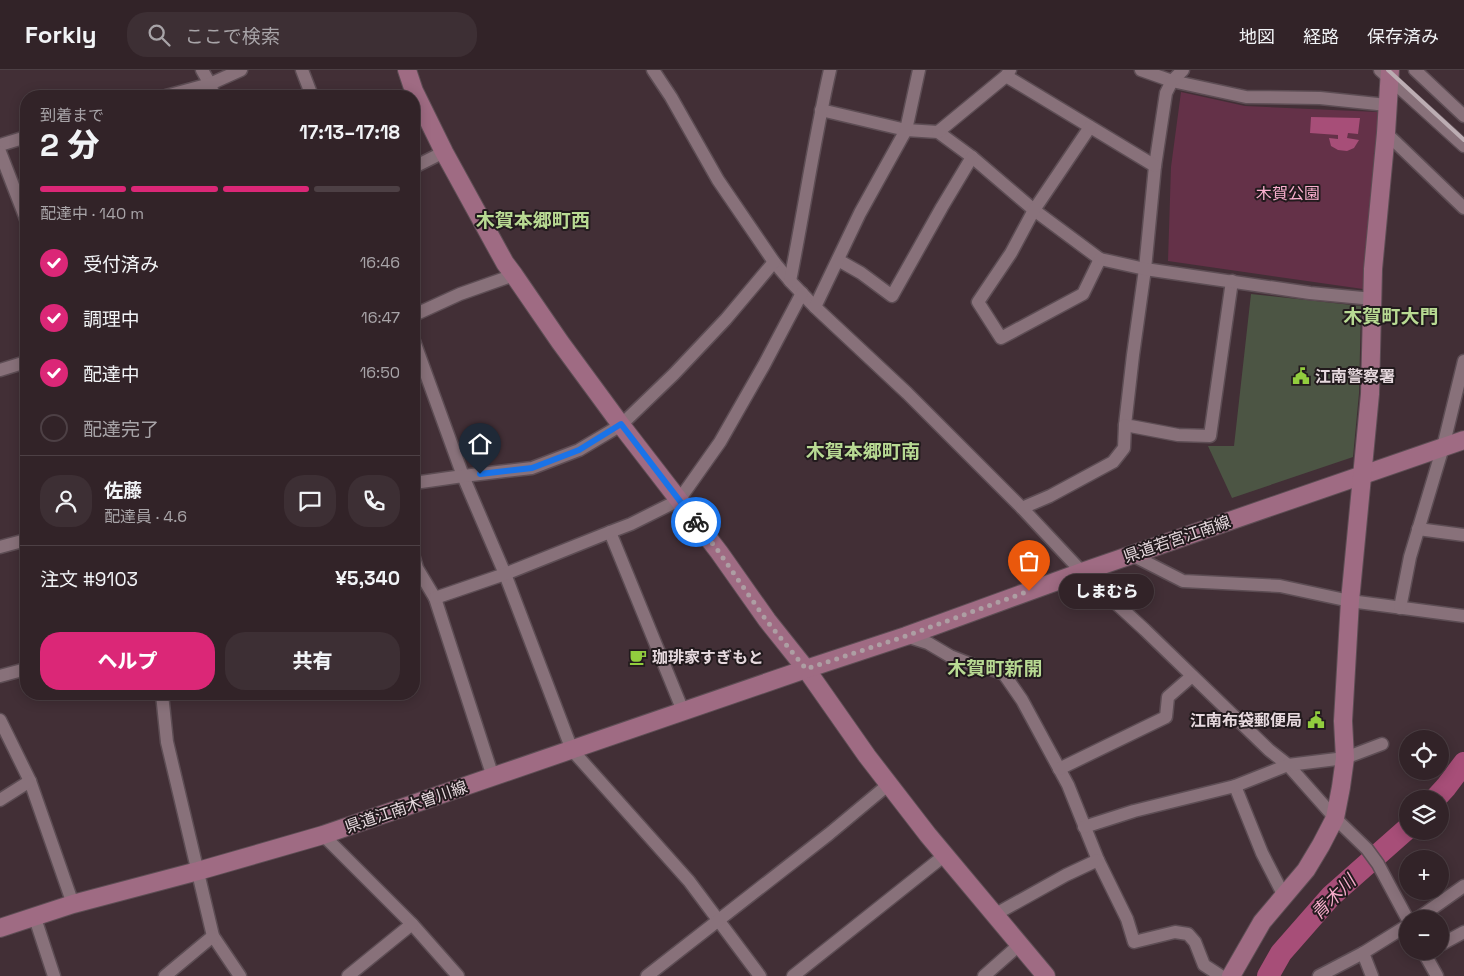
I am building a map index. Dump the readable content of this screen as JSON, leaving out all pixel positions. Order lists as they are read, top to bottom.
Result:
{
  "streets": {
    "street": ["県道若宮江南線", "県道江南木曽川線"]
  },
  "crossings": [
    ["県道若宮江南線", "県道江南木曽川線"]
  ],
  "districts": [
    "木賀本郷町西",
    "木賀町大門",
    "木賀本郷町南",
    "木賀町新開"
  ],
  "water": ["青木川"],
  "parks": ["木賀公園"],
  "places": {
    "public building": ["江南警察署", "江南布袋郵便局"],
    "other": ["しまむら"],
    "cafe": ["珈琲家すぎもと"]
  },
  "page": {
    "header": "Forkly",
    "search": "ここで検索",
    "nav": ["地図", "経路", "保存済み"],
    "heading": ["2 分", "到着まで", "17:13–17:18"],
    "panel": [
      "佐藤",
      "配達員 · 4.6",
      "注文 #9103",
      "¥5,340"
    ],
    "bar": "配達中 · 140 m",
    "list": [
      ["受付済み", "16:46"],
      ["調理中", "16:47"],
      ["配達中", "16:50"],
      "配達完了"
    ],
    "bubble": "しまむら",
    "buttons": ["ヘルプ", "共有"],
    "map_buttons": ["+", "−"]
  }
}
